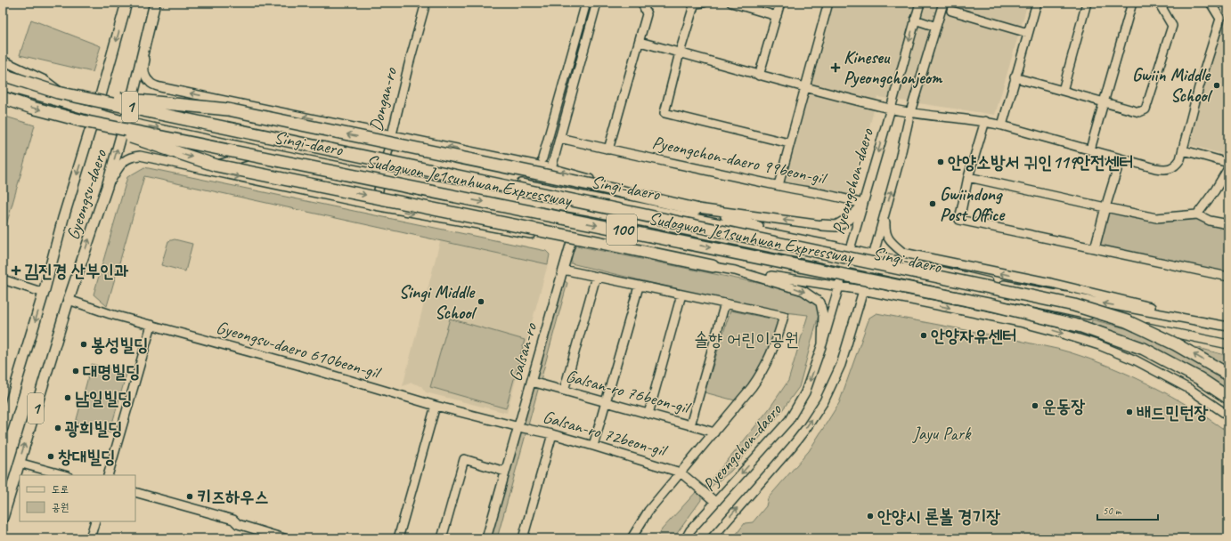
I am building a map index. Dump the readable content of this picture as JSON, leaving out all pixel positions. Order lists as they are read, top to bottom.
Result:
{
  "streets": {
    "highway": ["Sudogwon Je1sunhwan Expressway", "100"],
    "main road": ["1", "Gyeongsu-daero"],
    "street": [
      "Dongan-ro",
      "Singi-daero",
      "Pyeongchon-daero 99beon-gil",
      "Pyeongchon-daero",
      "Gyeongsu-daero 610beon-gil",
      "Galsan-ro",
      "Galsan-ro 76beon-gil",
      "Galsan-ro 72beon-gil"
    ]
  },
  "crossings": [
    ["Dongan-ro", "Singi-daero"],
    ["Singi-daero", "Sudogwon Je1sunhwan Expressway"],
    ["Singi-daero", "Pyeongchon-daero"],
    ["Singi-daero", "Gyeongsu-daero"],
    ["Pyeongchon-daero 99beon-gil", "Pyeongchon-daero"],
    ["Gyeongsu-daero", "Gyeongsu-daero 610beon-gil"],
    ["Gyeongsu-daero 610beon-gil", "Galsan-ro"],
    ["Gyeongsu-daero 610beon-gil", "Galsan-ro 72beon-gil"],
    ["Galsan-ro", "Galsan-ro 76beon-gil"],
    ["Galsan-ro", "Galsan-ro 72beon-gil"]
  ],
  "parks": ["솔향 어린이공원", "Jayu Park"],
  "places": {
    "health": ["Kineseu Pyeongchonjeom", "김진경 산부인과"],
    "other": [
      "Gwiin Middle School",
      "안양소방서 귀인119안전센터",
      "Gwiindong Post Office",
      "Singi Middle School",
      "안양자유센터",
      "봉성빌딩",
      "대명빌딩",
      "남일빌딩",
      "운동장",
      "배드민턴장",
      "광희빌딩",
      "창대빌딩",
      "키즈하우스",
      "안양시 론볼 경기장"
    ]
  },
  "legend": ["도로", "공원"],
  "scale_bar": "50 m"
}
